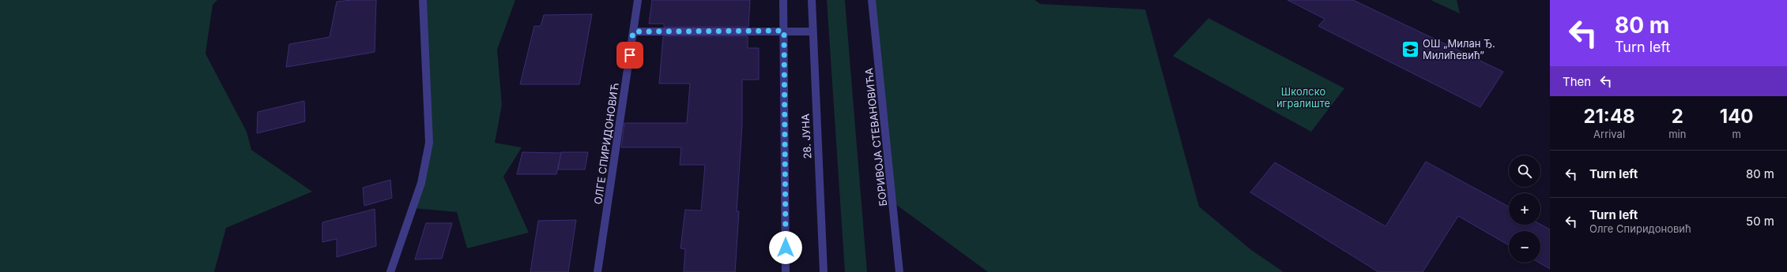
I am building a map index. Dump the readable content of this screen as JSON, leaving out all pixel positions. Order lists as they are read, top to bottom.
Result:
{
  "streets": {
    "street": ["28. ЈУНА", "БОРИВОЈА СТЕВАНОВИЋА", "ОЛГЕ СПИРИДОНОВИЋ"]
  },
  "parks": ["Школско игралиште"],
  "places": {
    "school or university": ["ОШ „Милан Ђ. Милићевић”"]
  },
  "page": {
    "turn": ["80 m", "Turn left"],
    "then": "Then",
    "eta": [
      "21:48",
      "Arrival",
      "2",
      "min",
      "140",
      "m"
    ],
    "list": [
      {
        "name": "Turn left",
        "value": "80 m"
      },
      {
        "name": "Turn left",
        "note": "Олге Спиридоновић",
        "value": "50 m"
      }
    ],
    "map_buttons": ["+", "−"]
  }
}
